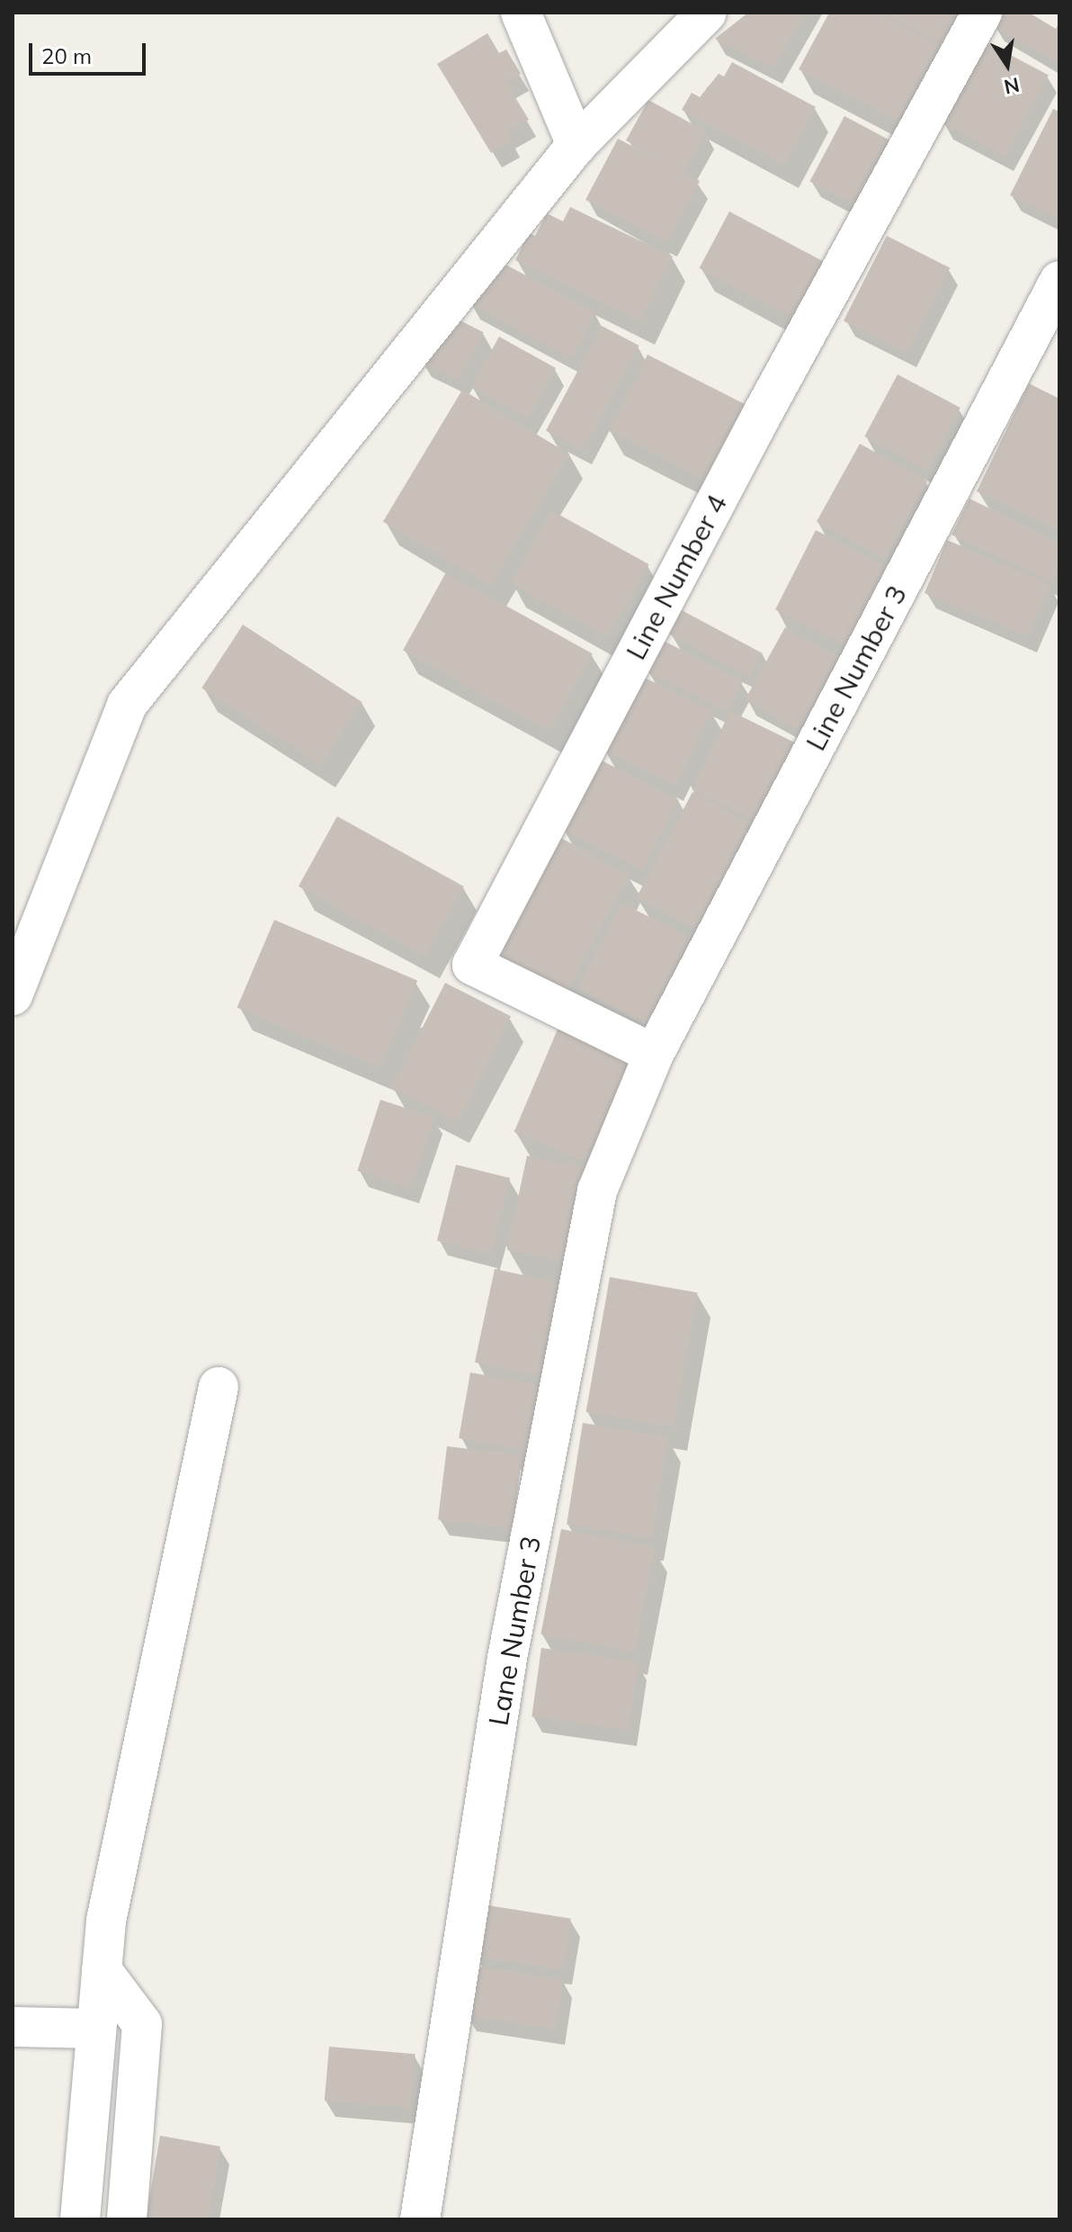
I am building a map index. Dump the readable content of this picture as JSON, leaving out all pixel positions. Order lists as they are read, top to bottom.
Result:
{
  "streets": {
    "street": ["Line Number 4", "Line Number 3", "Lane Number 3"]
  },
  "crossings": [
    ["Line Number 4", "Line Number 3"],
    ["Line Number 4", "Lane Number 3"],
    ["Line Number 3", "Lane Number 3"]
  ],
  "scale_bar": "20 m",
  "north": "bottom"
}
